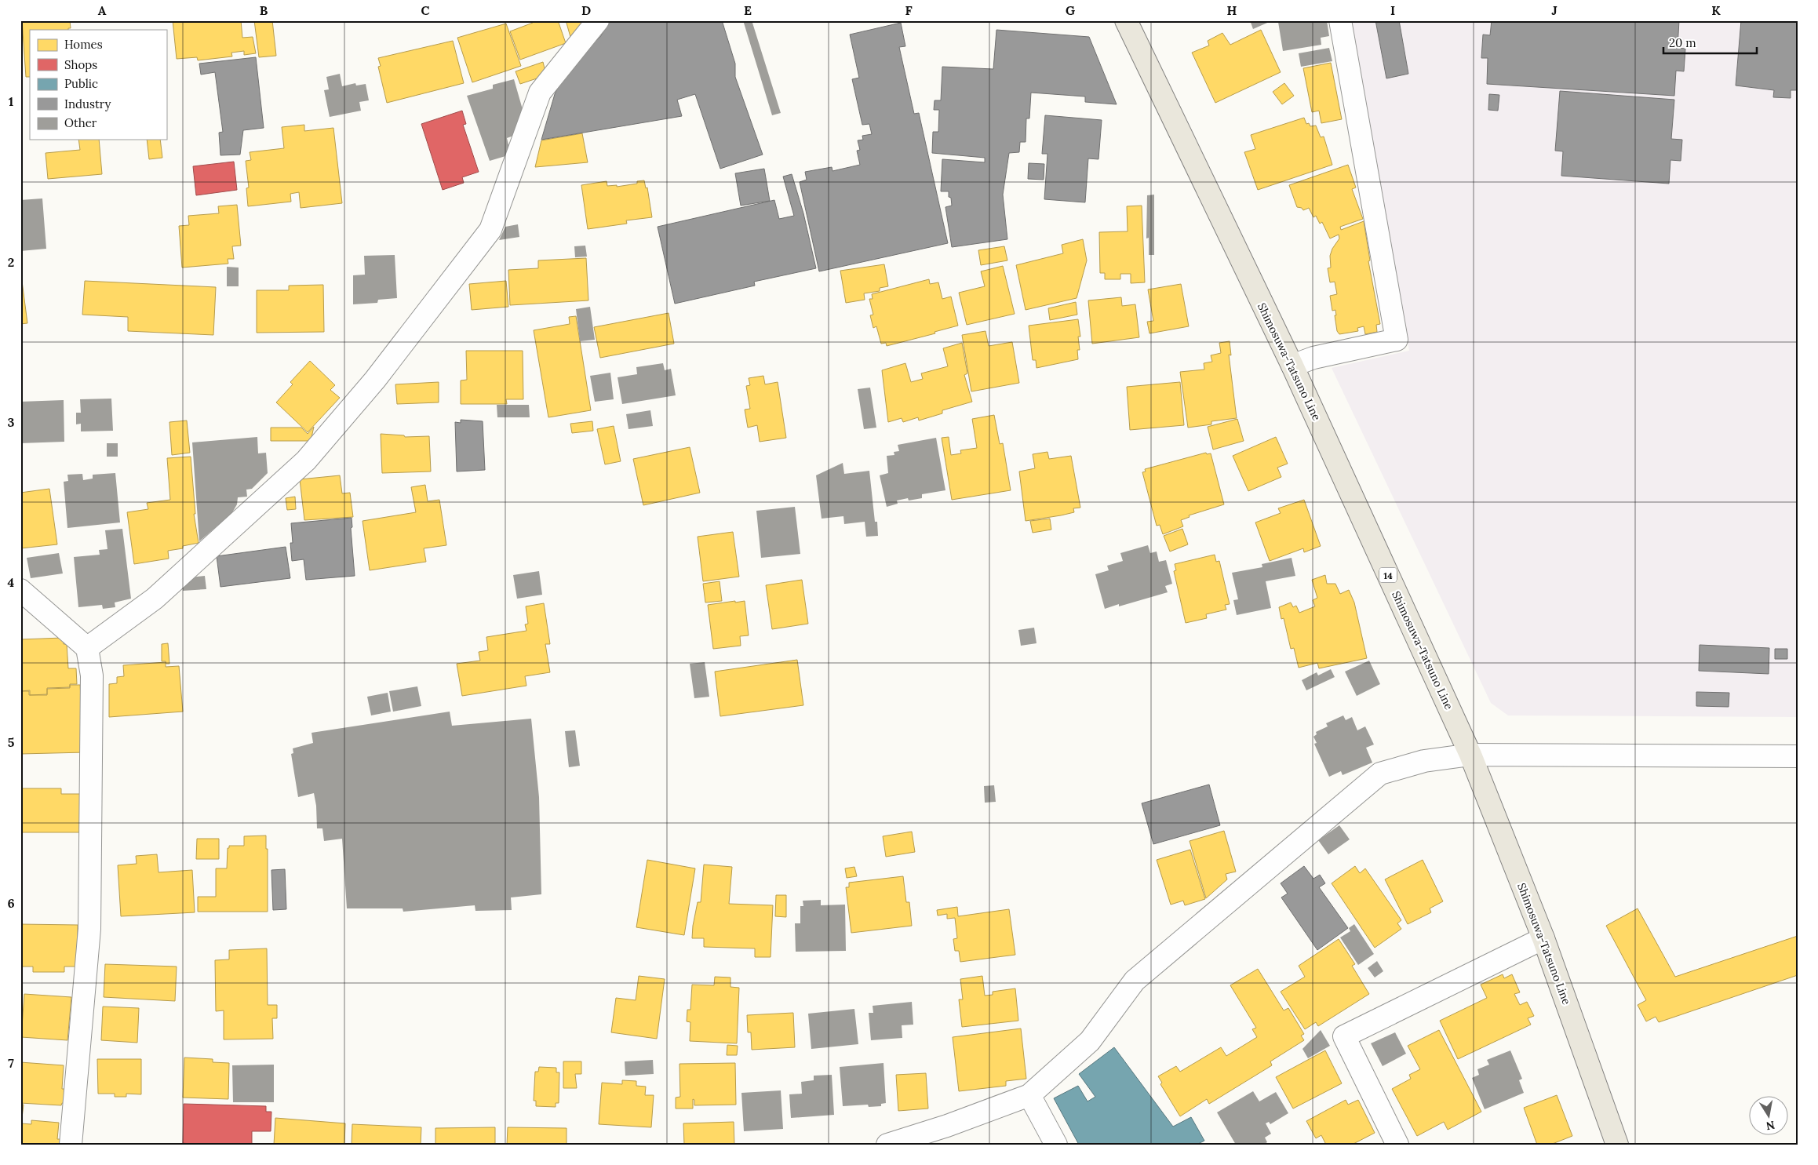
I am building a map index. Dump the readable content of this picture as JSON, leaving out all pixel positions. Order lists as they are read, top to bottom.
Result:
{
  "streets": {
    "main road": ["Shimosuwa-Tatsuno Line", "14"]
  },
  "legend": [
    "Homes",
    "Shops",
    "Public",
    "Industry",
    "Other"
  ],
  "scale_bar": "20 m",
  "north": "bottom",
  "grid": {
    "columns": [
      "A",
      "B",
      "C",
      "D",
      "E",
      "F",
      "G",
      "H",
      "I",
      "J",
      "K"
    ],
    "rows": [
      "1",
      "2",
      "3",
      "4",
      "5",
      "6",
      "7"
    ]
  }
}
